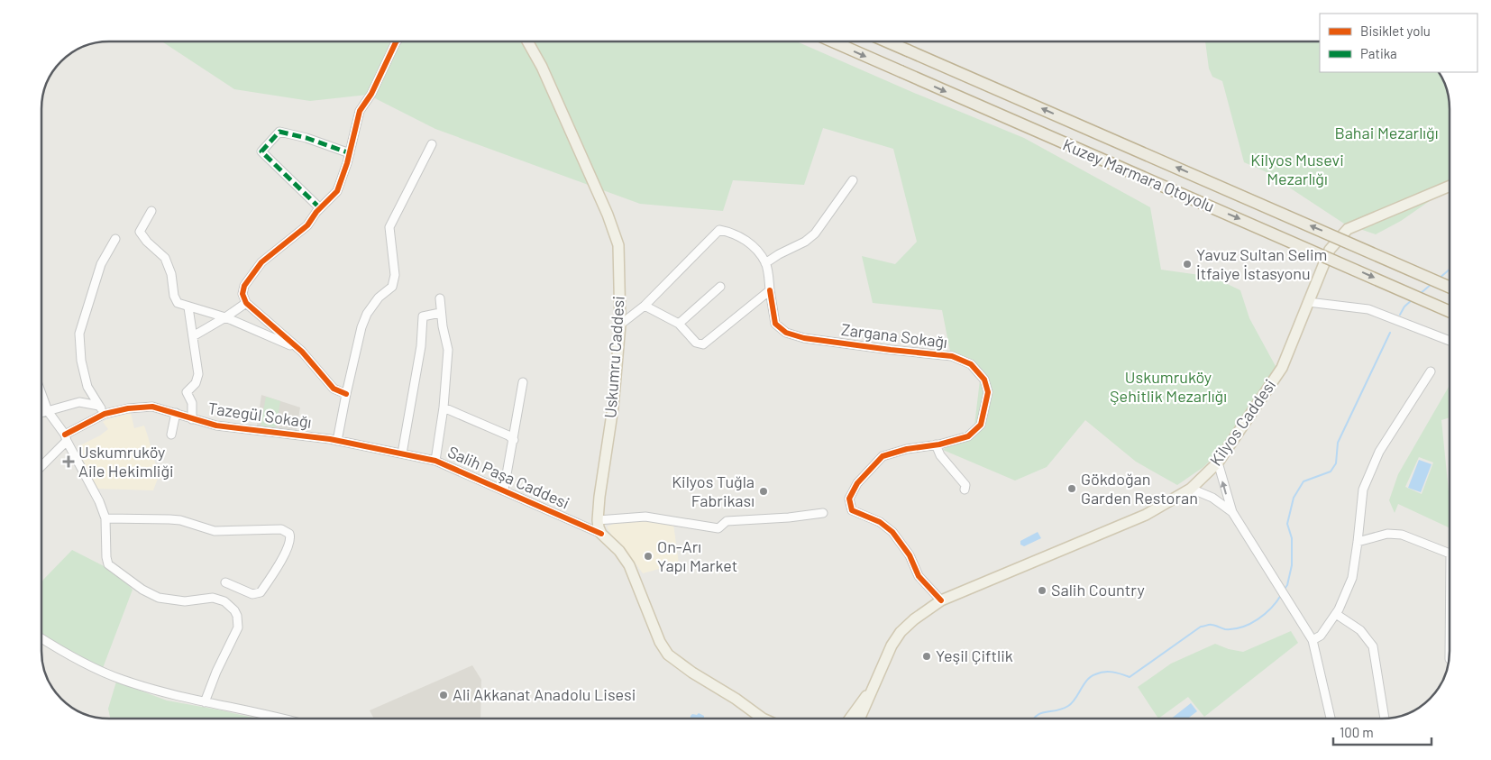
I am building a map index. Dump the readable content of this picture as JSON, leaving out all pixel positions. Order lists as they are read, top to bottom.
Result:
{
  "streets": {
    "highway": ["Kuzey Marmara Otoyolu"],
    "main road": ["Uskumru Caddesi", "Kilyos Caddesi", "Salih Paşa Caddesi"],
    "street": ["Zargana Sokağı", "Tazegül Sokağı"]
  },
  "crossings": [
    ["Zargana Sokağı", "Kilyos Caddesi"],
    ["Uskumru Caddesi", "Salih Paşa Caddesi"],
    ["Tazegül Sokağı", "Salih Paşa Caddesi"]
  ],
  "parks": ["Bahai Mezarlığı", "Kilyos Musevi Mezarlığı", "Uskumruköy Şehitlik Mezarlığı"],
  "places": {
    "other": [
      "Yavuz Sultan Selim İtfaiye İstasyonu",
      "Gökdoğan Garden Restoran",
      "Kilyos Tuğla Fabrikası",
      "On-Arı Yapı Market",
      "Salih Country",
      "Yeşil Çiftlik",
      "Ali Akkanat Anadolu Lisesi"
    ],
    "health": ["Uskumruköy Aile Hekimliği"]
  },
  "legend": ["Bisiklet yolu", "Patika"],
  "scale_bar": "100 m"
}
